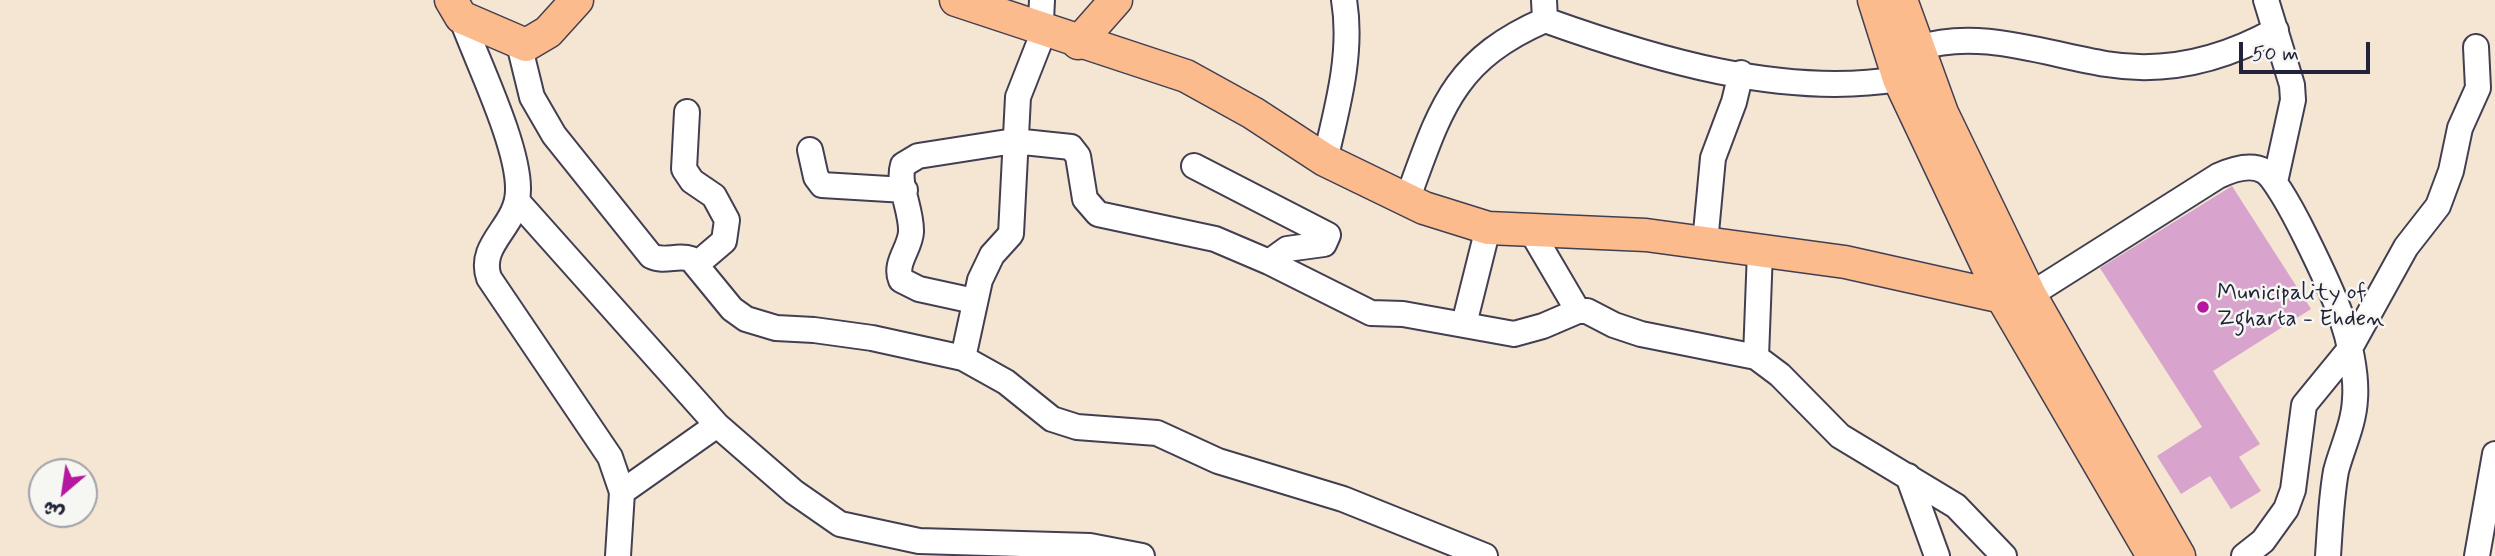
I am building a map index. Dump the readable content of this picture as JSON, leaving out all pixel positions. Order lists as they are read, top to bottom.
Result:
{
  "places": ["Municipality of Zgharta - Ehden"],
  "scale_bar": "50 m",
  "north": "bottom left"
}
